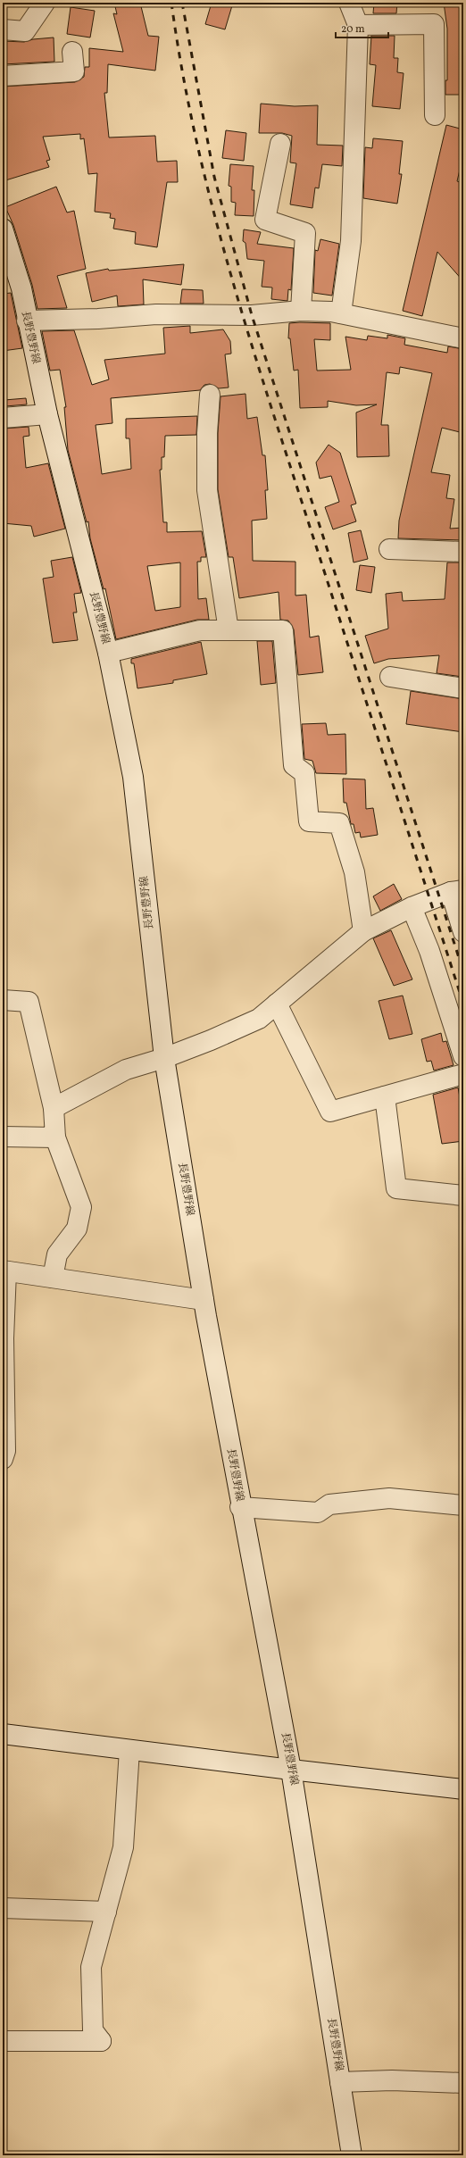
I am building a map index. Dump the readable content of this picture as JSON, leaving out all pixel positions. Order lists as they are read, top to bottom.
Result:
{
  "streets": {
    "street": ["長野豊野線"]
  },
  "scale_bar": "20 m"
}
